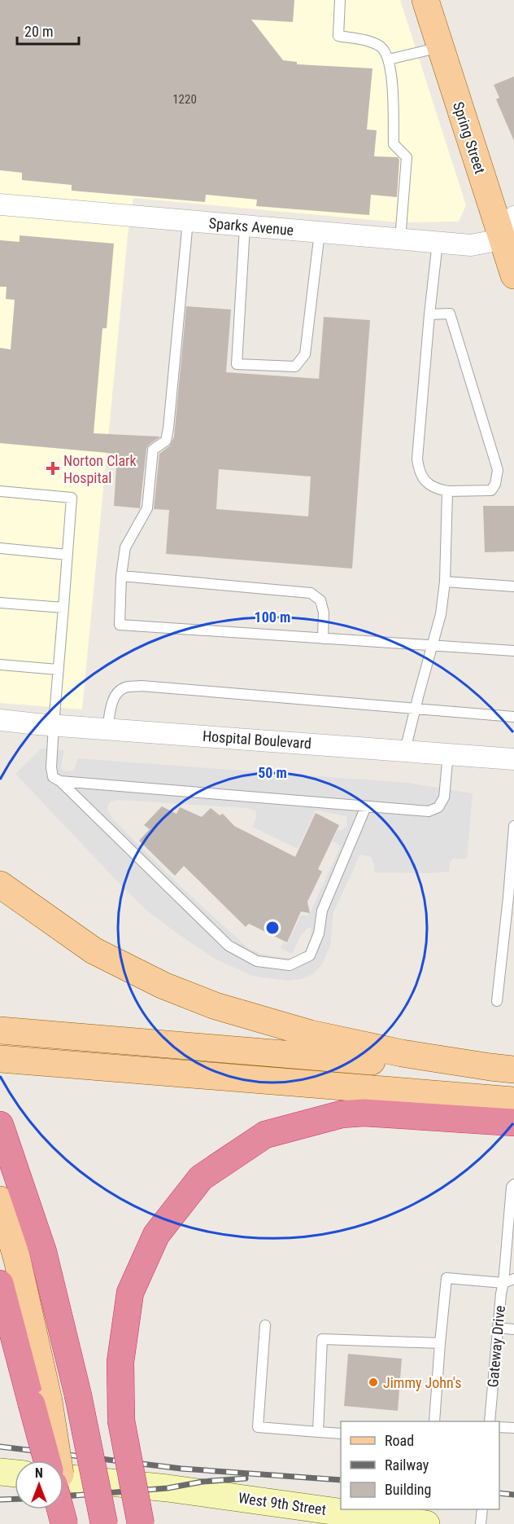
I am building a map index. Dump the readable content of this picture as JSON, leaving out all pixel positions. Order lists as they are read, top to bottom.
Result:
{
  "streets": {
    "main road": ["Spring Street"],
    "street": ["Sparks Avenue", "Hospital Boulevard", "West 9th Street"],
    "lane": ["Gateway Drive"]
  },
  "crossings": [
    ["Spring Street", "Sparks Avenue"]
  ],
  "places": {
    "health": ["Norton Clark Hospital"],
    "other": ["Jimmy John's"]
  },
  "house_numbers": ["1220"],
  "legend": ["Road", "Railway", "Building"],
  "scale_bar": "20 m",
  "north": "top",
  "rings": ["100 m", "50 m"]
}
